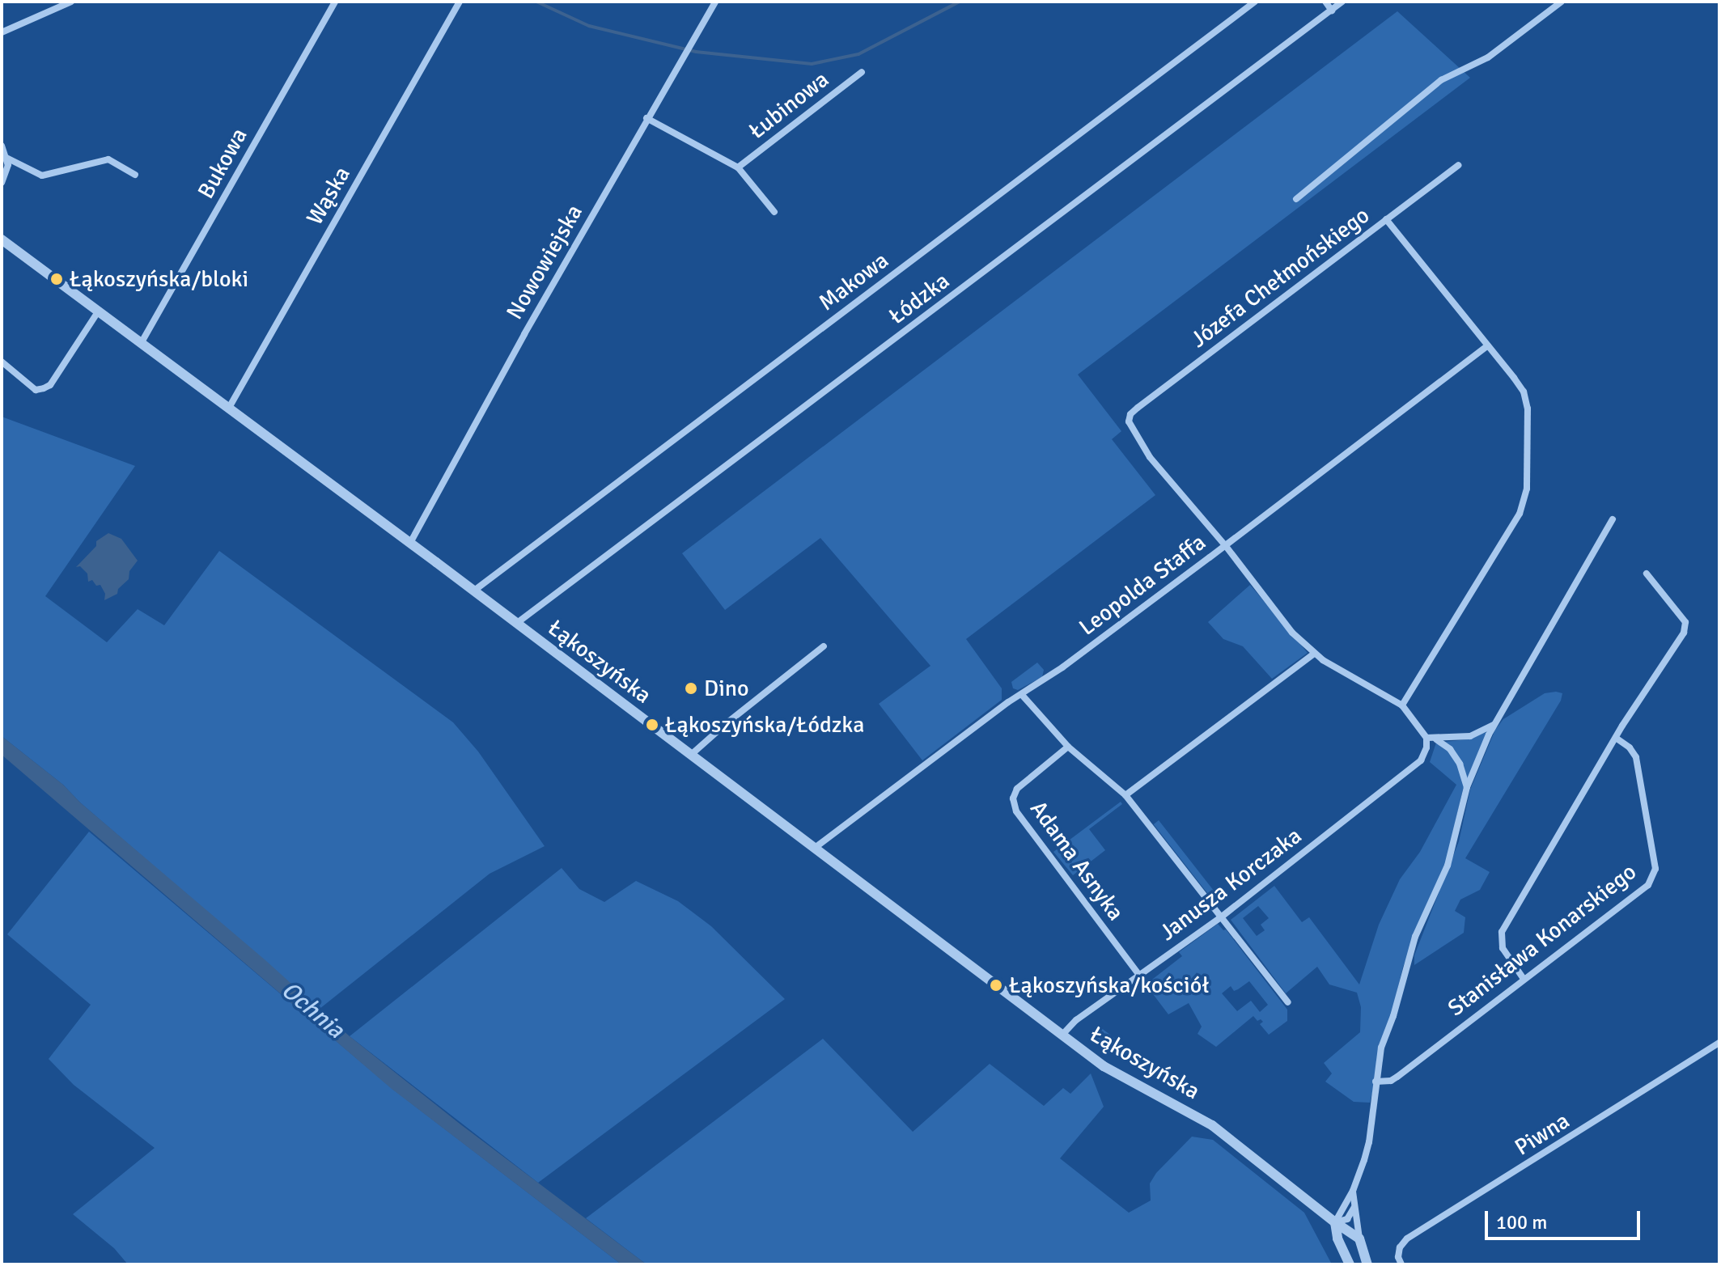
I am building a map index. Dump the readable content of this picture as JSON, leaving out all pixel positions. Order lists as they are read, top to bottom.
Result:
{
  "streets": {
    "street": [
      "Łubinowa",
      "Bukowa",
      "Wąska",
      "Nowowiejska",
      "Józefa Chełmońskiego",
      "Makowa",
      "Łódzka",
      "Leopolda Staffa",
      "Łąkoszyńska",
      "Adama Asnyka",
      "Janusza Korczaka",
      "Stanisława Konarskiego",
      "Piwna"
    ]
  },
  "crossings": [
    ["Łubinowa", "Nowowiejska"],
    ["Bukowa", "Łąkoszyńska"],
    ["Wąska", "Łąkoszyńska"],
    ["Nowowiejska", "Łąkoszyńska"],
    ["Józefa Chełmońskiego", "Leopolda Staffa"],
    ["Makowa", "Łąkoszyńska"],
    ["Łódzka", "Łąkoszyńska"],
    ["Leopolda Staffa", "Łąkoszyńska"],
    ["Łąkoszyńska", "Janusza Korczaka"],
    ["Adama Asnyka", "Janusza Korczaka"]
  ],
  "water": ["Ochnia"],
  "places": [
    "Łąkoszyńska/bloki",
    "Dino",
    "Łąkoszyńska/Łódzka",
    "Łąkoszyńska/kościół"
  ],
  "scale_bar": "100 m"
}
